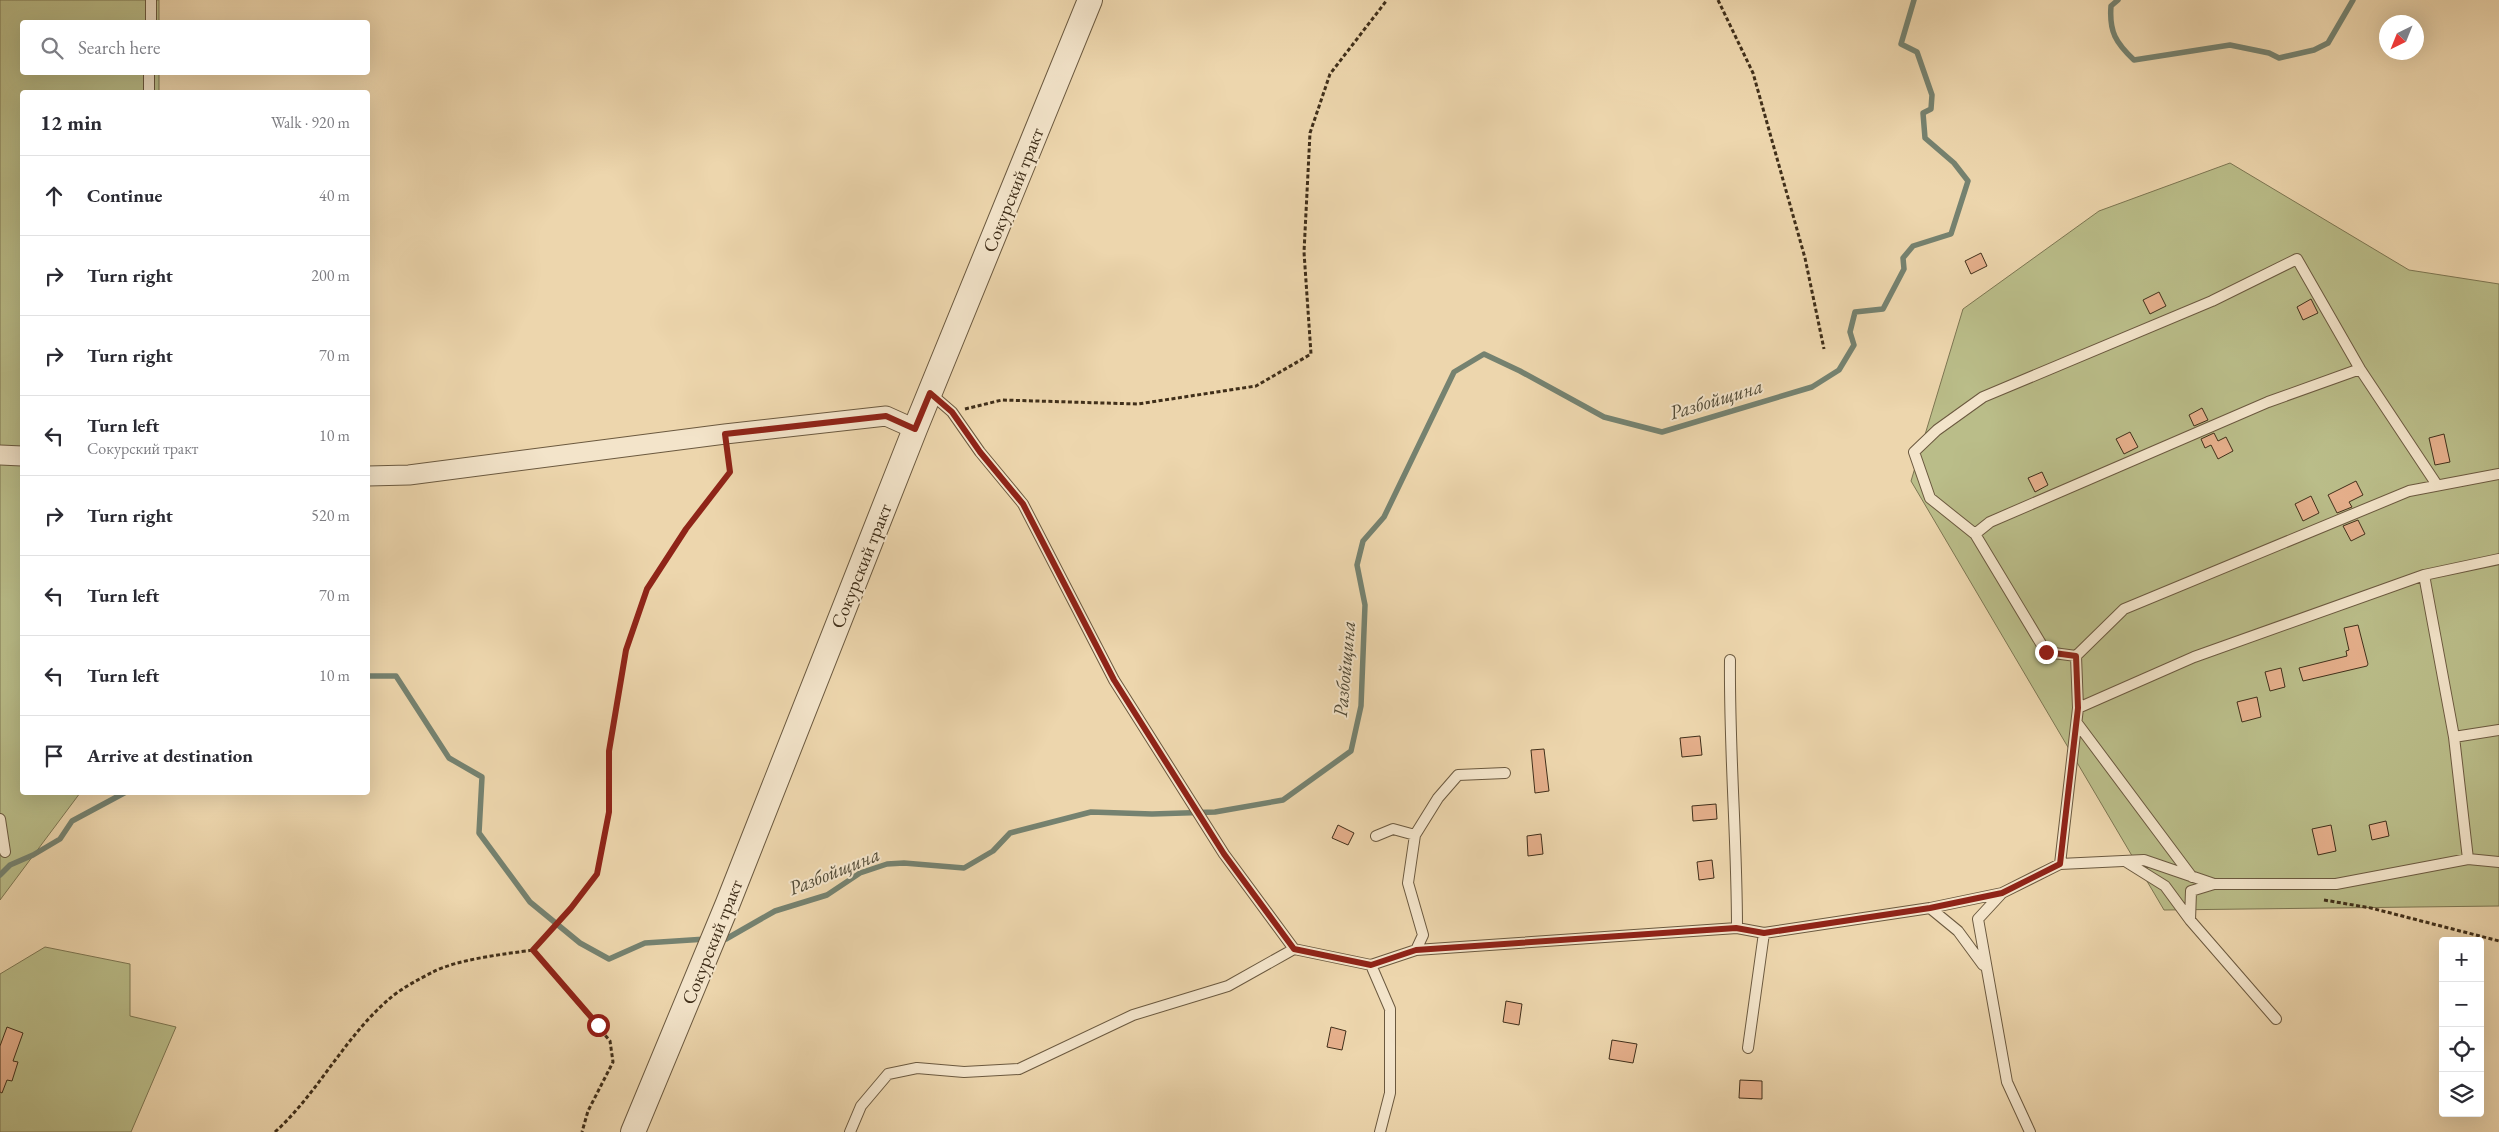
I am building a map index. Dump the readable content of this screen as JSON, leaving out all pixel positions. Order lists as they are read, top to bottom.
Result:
{
  "streets": {
    "street": ["Сокурский тракт"]
  },
  "water": ["Разбойщина"],
  "north": "bottom left",
  "page": {
    "search": "Search here",
    "heading": ["12 min", "Walk · 920 m"],
    "list": [
      ["Continue", "40 m"],
      ["Turn right", "200 m"],
      ["Turn right", "70 m"],
      ["Turn left", "Сокурский тракт", "10 m"],
      ["Turn right", "520 m"],
      ["Turn left", "70 m"],
      ["Turn left", "10 m"],
      "Arrive at destination"
    ],
    "map_buttons": ["+", "−"]
  }
}
